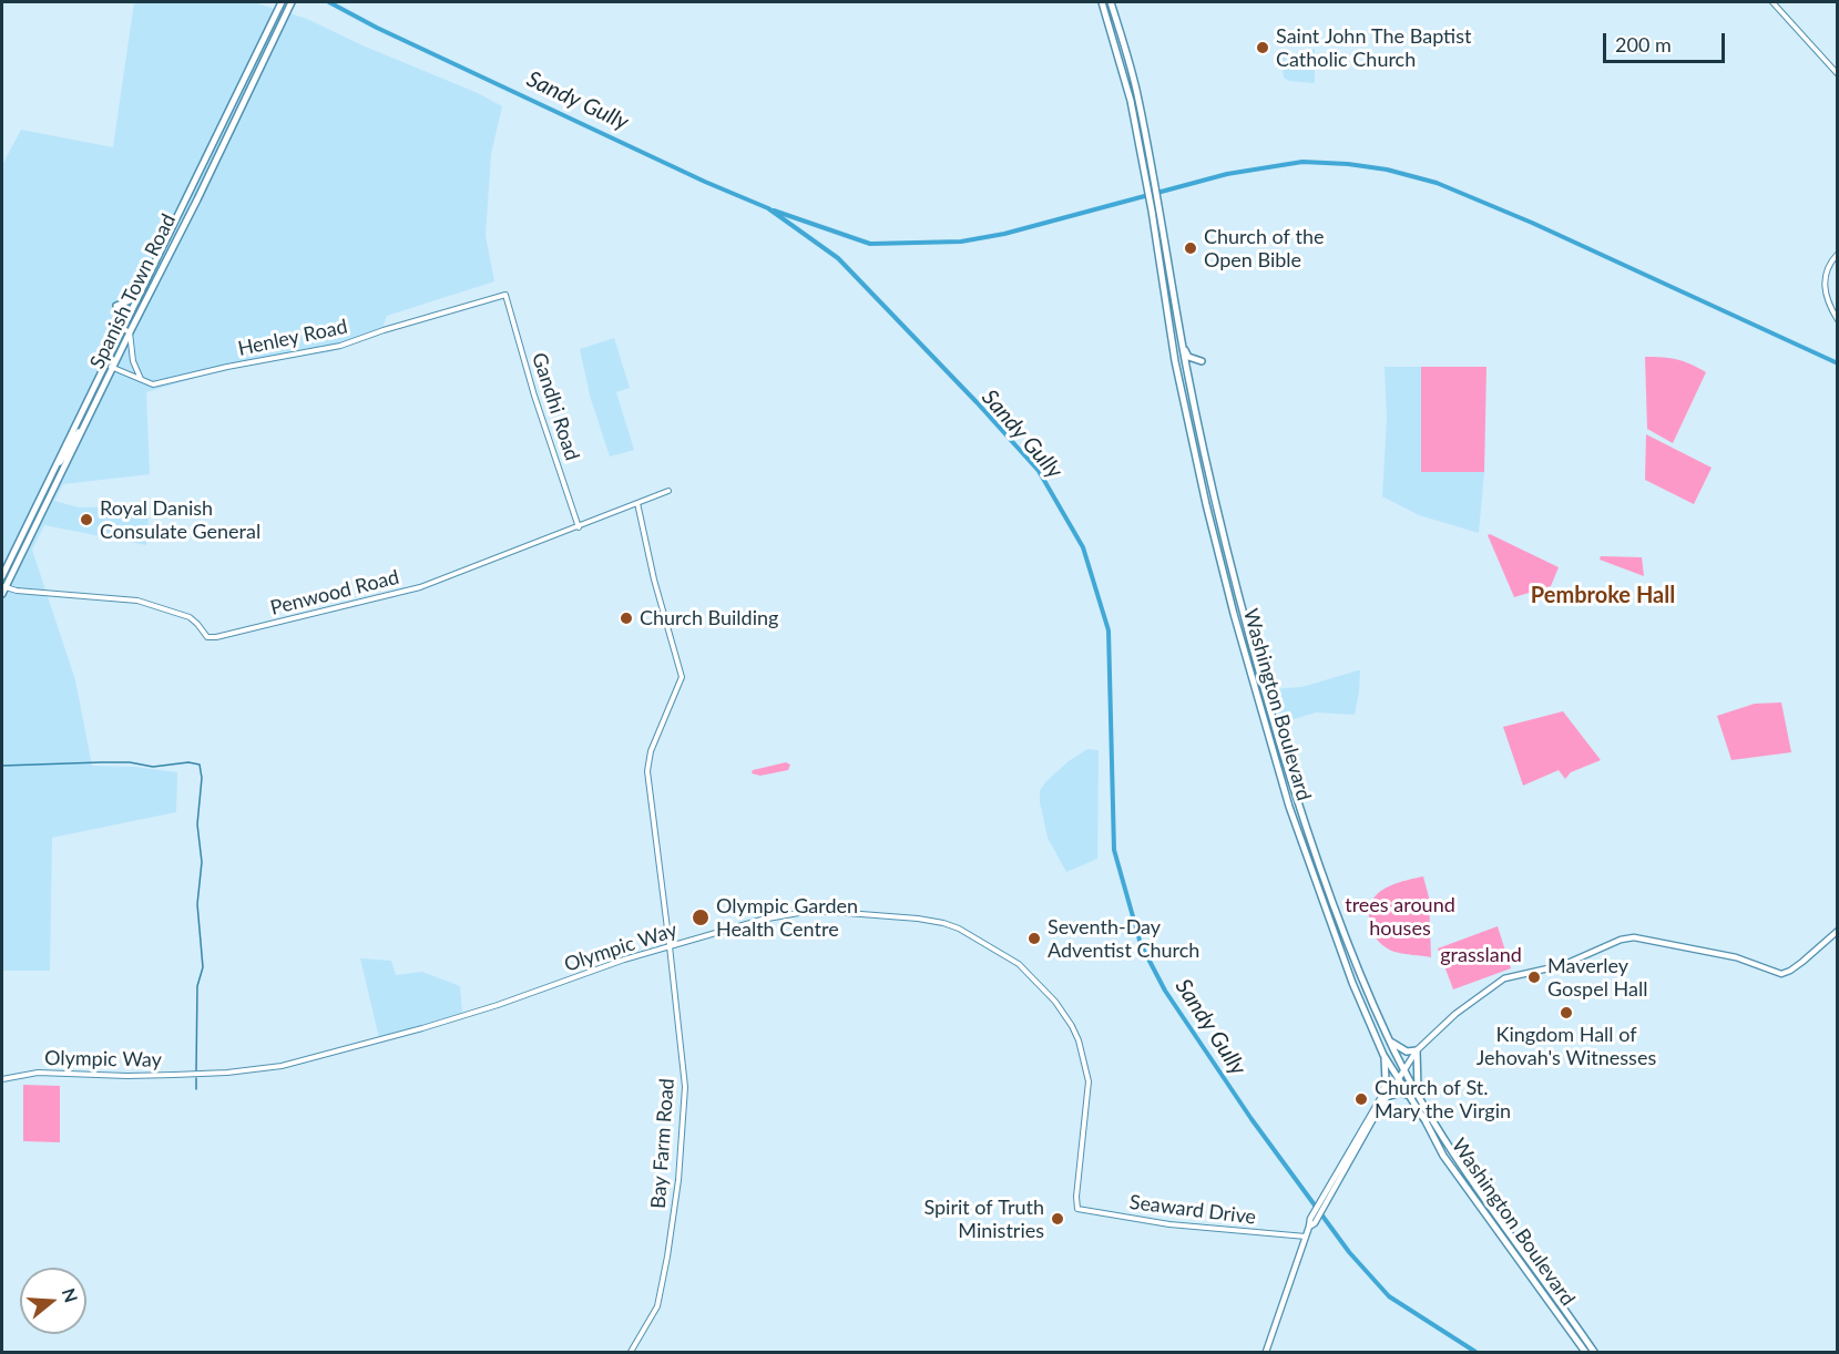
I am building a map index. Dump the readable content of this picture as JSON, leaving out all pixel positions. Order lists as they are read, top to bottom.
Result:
{
  "streets": {
    "highway": ["Spanish Town Road", "Washington Boulevard"],
    "street": [
      "Henley Road",
      "Gandhi Road",
      "Penwood Road",
      "Olympic Way",
      "Bay Farm Road",
      "Seaward Drive"
    ]
  },
  "crossings": [
    ["Spanish Town Road", "Penwood Road"],
    ["Henley Road", "Gandhi Road"],
    ["Gandhi Road", "Penwood Road"],
    ["Penwood Road", "Bay Farm Road"],
    ["Olympic Way", "Bay Farm Road"],
    ["Olympic Way", "Seaward Drive"]
  ],
  "districts": ["Pembroke Hall"],
  "water": ["Sandy Gully"],
  "parks": ["trees around houses", "grassland"],
  "places": [
    "Saint John The Baptist Catholic Church",
    "Church of the Open Bible",
    "Royal Danish Consulate General",
    "Church Building",
    "Olympic Garden Health Centre",
    "Seventh-Day Adventist Church",
    "Maverley Gospel Hall",
    "Kingdom Hall of Jehovah's Witnesses",
    "Church of St. Mary the Virgin",
    "Spirit of Truth Ministries"
  ],
  "scale_bar": "200 m",
  "north": "right"
}
